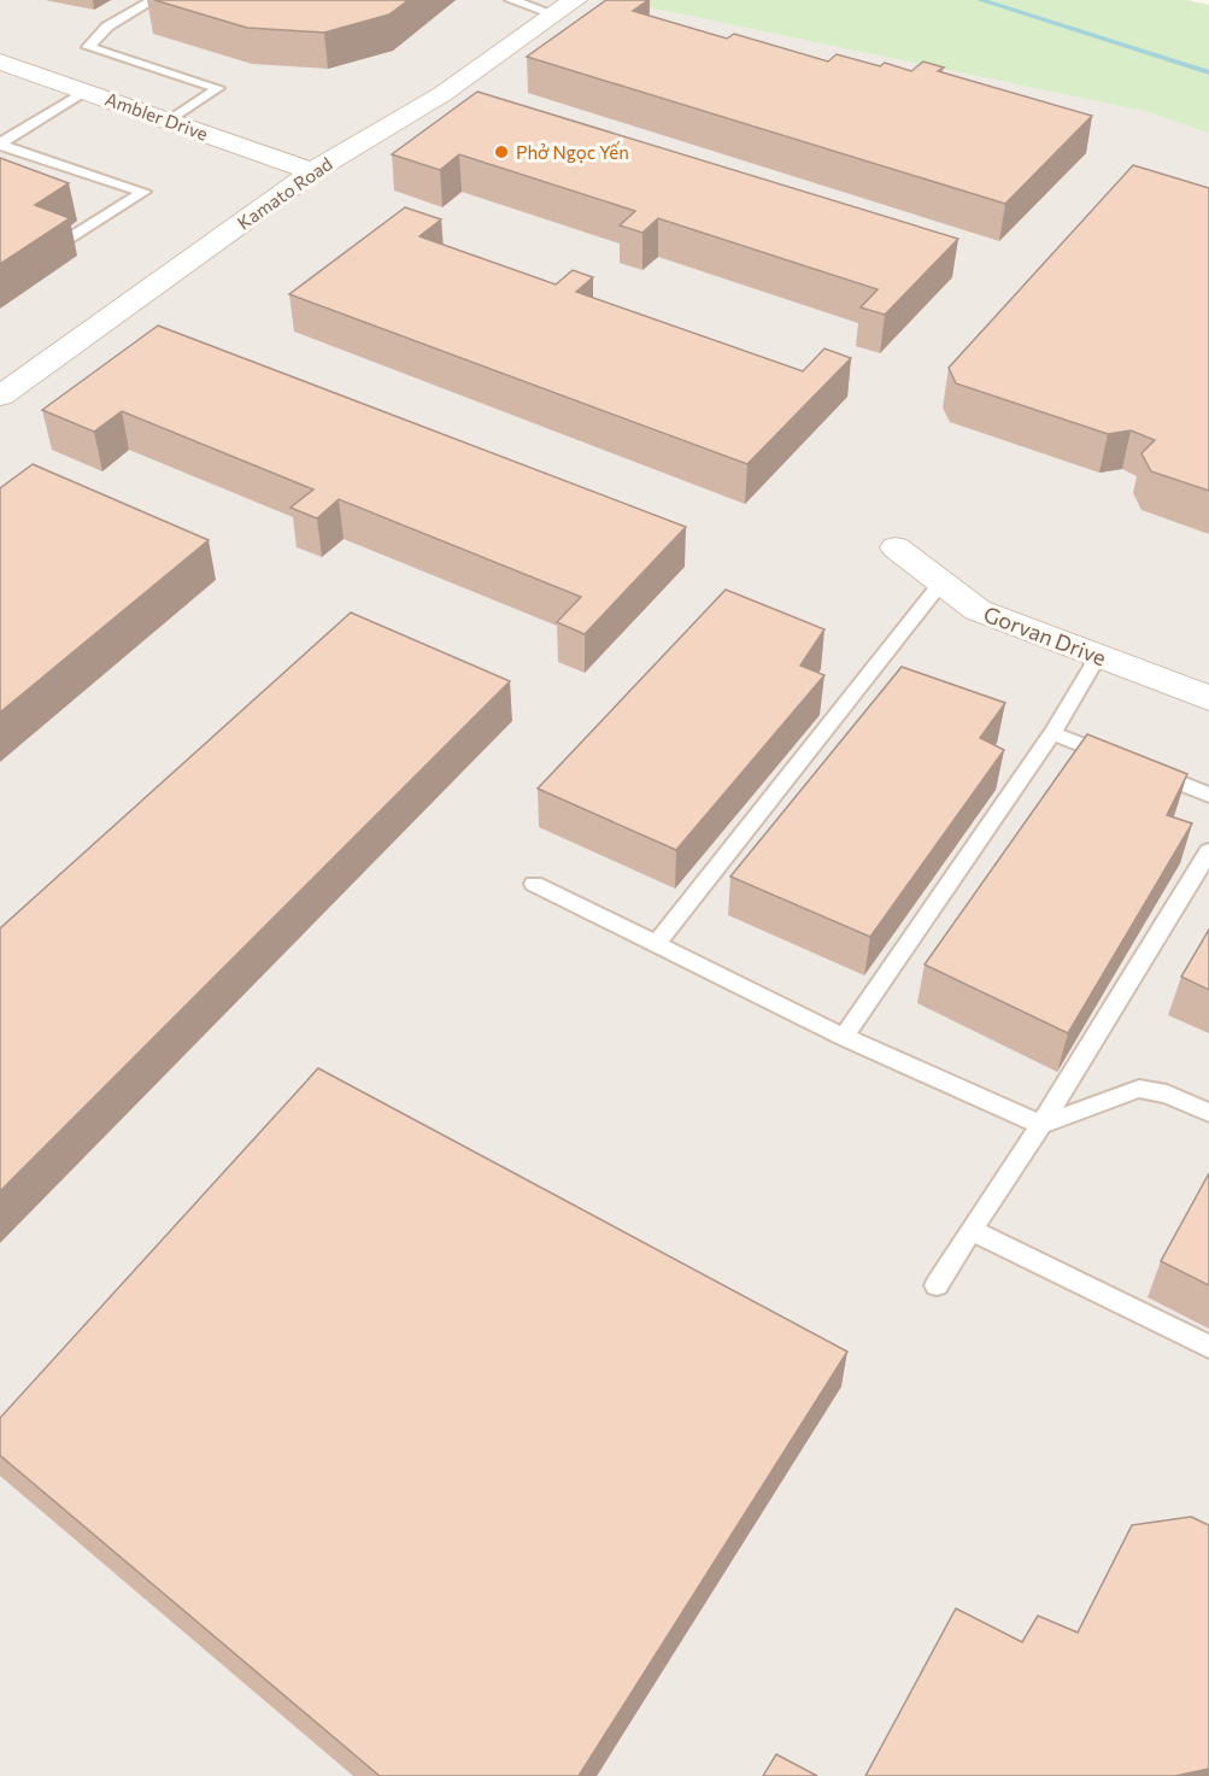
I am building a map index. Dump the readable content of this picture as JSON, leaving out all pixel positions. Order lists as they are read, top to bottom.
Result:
{
  "streets": {
    "street": ["Ambler Drive", "Kamato Road", "Gorvan Drive"]
  },
  "crossings": [
    ["Ambler Drive", "Kamato Road"]
  ],
  "places": ["Phở Ngọc Yến"]
}
